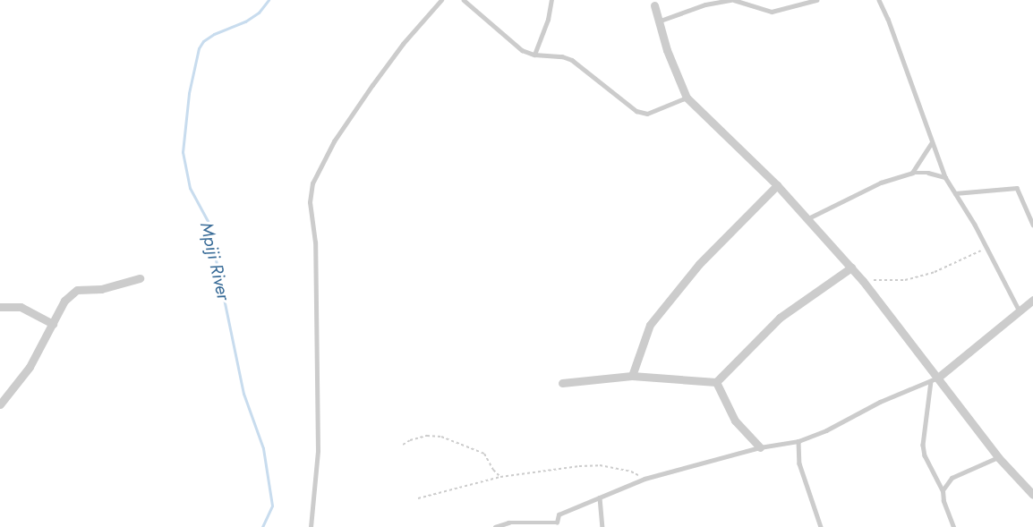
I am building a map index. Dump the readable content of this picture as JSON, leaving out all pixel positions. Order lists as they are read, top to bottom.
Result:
{
  "water": ["Mpiji River"]
}
